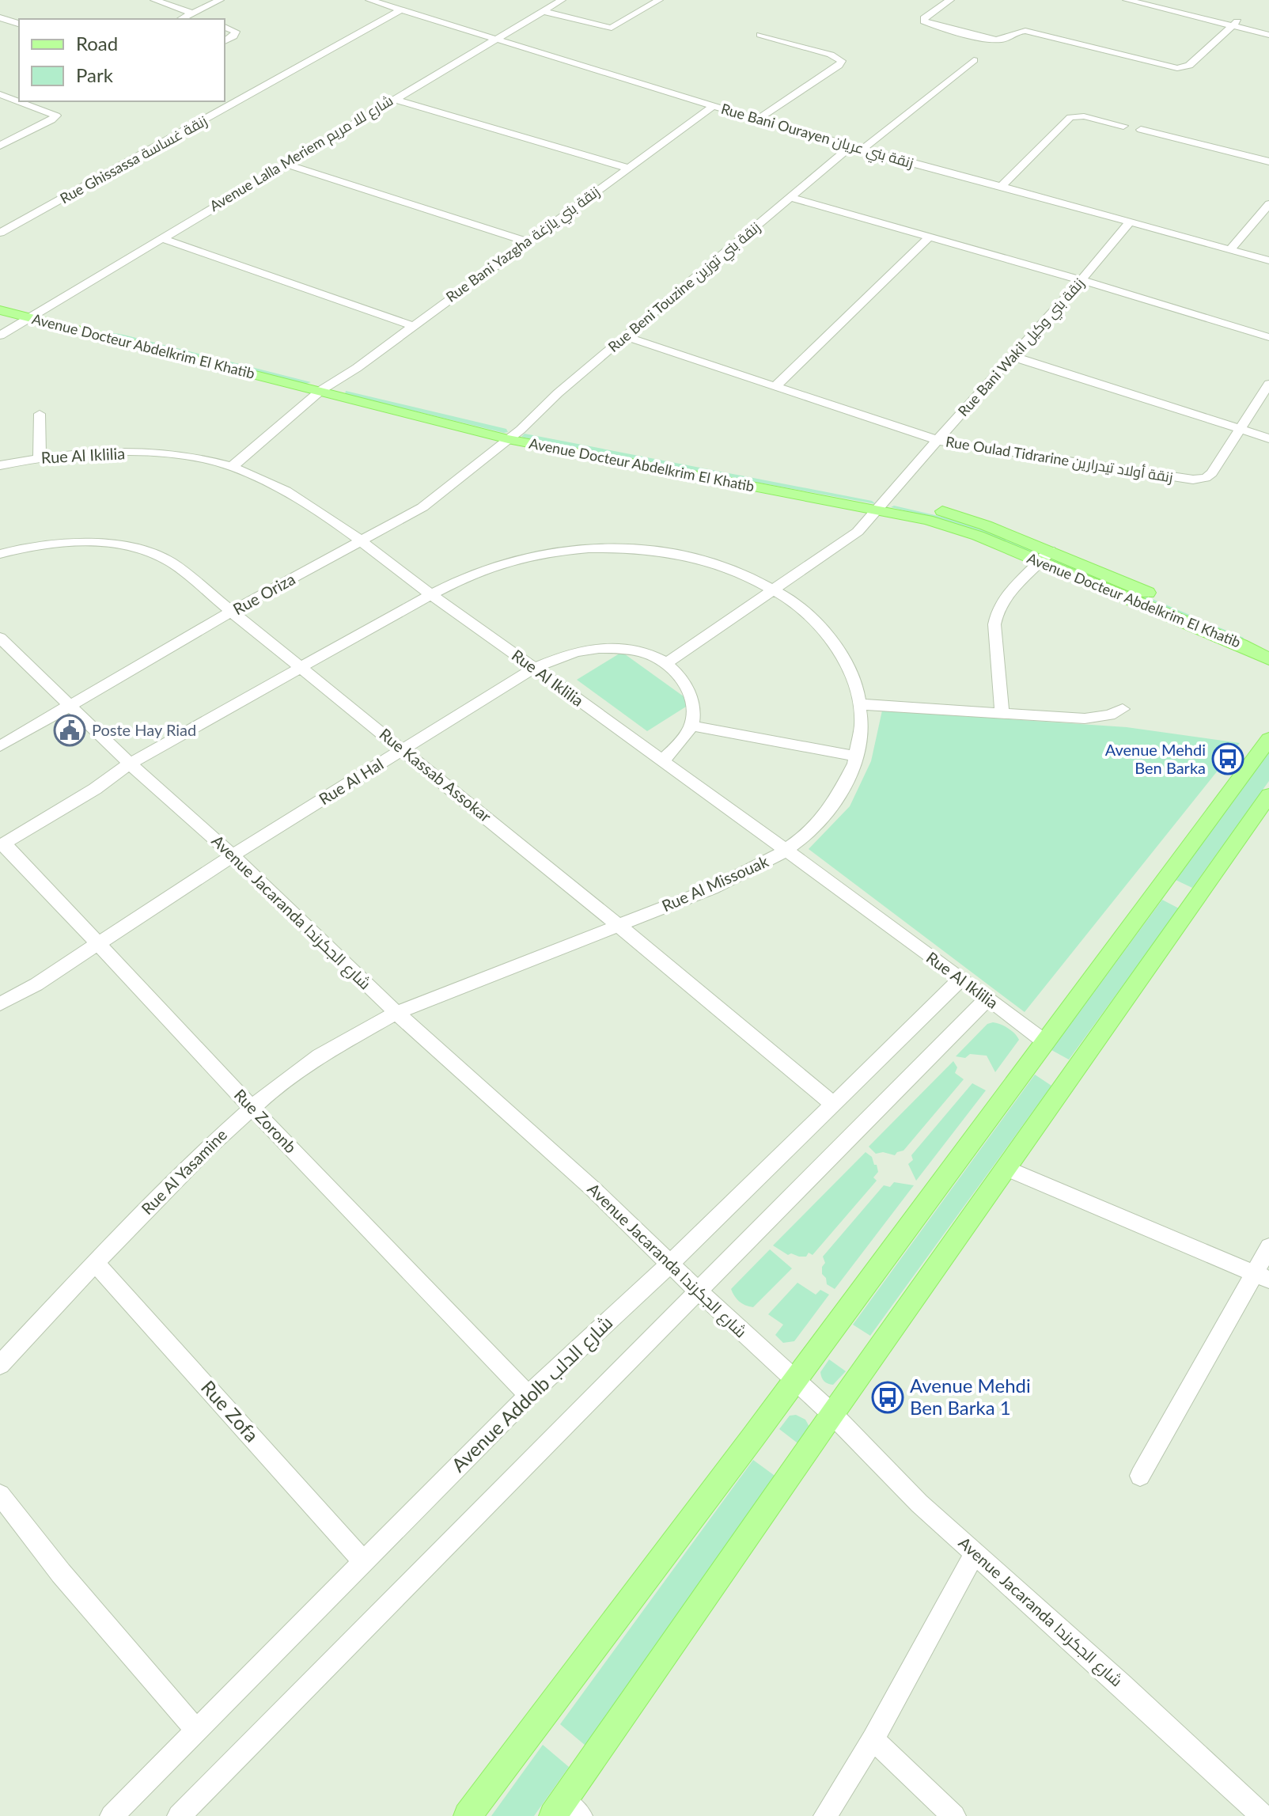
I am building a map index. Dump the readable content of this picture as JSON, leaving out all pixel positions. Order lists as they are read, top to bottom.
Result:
{
  "streets": {
    "main road": ["Avenue Docteur Abdelkrim El Khatib"],
    "street": [
      "Rue Bani Ourayen زنقة بني عريان",
      "Avenue Lalla Meriem شارع للا مريم",
      "Rue Ghissassa زنقة غساسة",
      "Rue Bani Yazgha زنقة بني يازغة",
      "Rue Beni Touzine زنقة بني توزين",
      "Rue Bani Wakil زنقة بني وكيل",
      "Rue Al Iklilia",
      "Rue Oulad Tidrarine زنقة أولاد تيدرارين",
      "Rue Oriza",
      "Rue Kassab Assokar",
      "Rue Al Hal",
      "Rue Al Missouak",
      "Avenue Jacaranda شارع الجكرندا",
      "Rue Zoronb",
      "Rue Al Yasamine",
      "Avenue Addolb شارع الدلب",
      "Rue Zofa"
    ]
  },
  "crossings": [
    ["Rue Bani Ourayen زنقة بني عريان", "Avenue Lalla Meriem شارع للا مريم"],
    ["Rue Bani Ourayen زنقة بني عريان", "Rue Ghissassa زنقة غساسة"],
    ["Rue Bani Ourayen زنقة بني عريان", "Rue Bani Yazgha زنقة بني يازغة"],
    ["Rue Bani Ourayen زنقة بني عريان", "Rue Beni Touzine زنقة بني توزين"],
    ["Rue Bani Ourayen زنقة بني عريان", "Rue Bani Wakil زنقة بني وكيل"],
    ["Avenue Lalla Meriem شارع للا مريم", "Avenue Docteur Abdelkrim El Khatib"],
    ["Rue Bani Yazgha زنقة بني يازغة", "Avenue Docteur Abdelkrim El Khatib"],
    ["Rue Bani Yazgha زنقة بني يازغة", "Rue Al Iklilia"],
    ["Rue Beni Touzine زنقة بني توزين", "Avenue Docteur Abdelkrim El Khatib"],
    ["Rue Beni Touzine زنقة بني توزين", "Rue Oulad Tidrarine زنقة أولاد تيدرارين"],
    ["Rue Beni Touzine زنقة بني توزين", "Rue Oriza"],
    ["Avenue Docteur Abdelkrim El Khatib", "Rue Bani Wakil زنقة بني وكيل"],
    ["Avenue Docteur Abdelkrim El Khatib", "Rue Oriza"],
    ["Rue Bani Wakil زنقة بني وكيل", "Rue Oulad Tidrarine زنقة أولاد تيدرارين"],
    ["Rue Bani Wakil زنقة بني وكيل", "Rue Al Hal"],
    ["Rue Bani Wakil زنقة بني وكيل", "Rue Al Missouak"],
    ["Rue Al Iklilia", "Rue Oriza"],
    ["Rue Al Iklilia", "Rue Al Hal"],
    ["Rue Al Iklilia", "Rue Al Missouak"],
    ["Rue Al Iklilia", "Avenue Addolb شارع الدلب"],
    ["Rue Oriza", "Rue Kassab Assokar"],
    ["Rue Oriza", "Avenue Jacaranda شارع الجكرندا"],
    ["Rue Kassab Assokar", "Rue Al Hal"],
    ["Rue Kassab Assokar", "Rue Al Missouak"],
    ["Rue Kassab Assokar", "Avenue Addolb شارع الدلب"],
    ["Rue Al Hal", "Avenue Jacaranda شارع الجكرندا"],
    ["Rue Al Hal", "Rue Zoronb"],
    ["Rue Al Missouak", "Avenue Jacaranda شارع الجكرندا"],
    ["Rue Al Missouak", "Rue Zoronb"],
    ["Rue Al Missouak", "Rue Al Yasamine"],
    ["Avenue Jacaranda شارع الجكرندا", "Rue Al Yasamine"],
    ["Avenue Jacaranda شارع الجكرندا", "Avenue Addolb شارع الدلب"],
    ["Rue Zoronb", "Rue Al Yasamine"],
    ["Rue Zoronb", "Avenue Addolb شارع الدلب"],
    ["Rue Al Yasamine", "Rue Zofa"],
    ["Avenue Addolb شارع الدلب", "Rue Zofa"]
  ],
  "places": {
    "public building": ["Poste Hay Riad"],
    "bus stop": ["Avenue Mehdi Ben Barka", "Avenue Mehdi Ben Barka 1"]
  },
  "legend": ["Road", "Park"]
}
